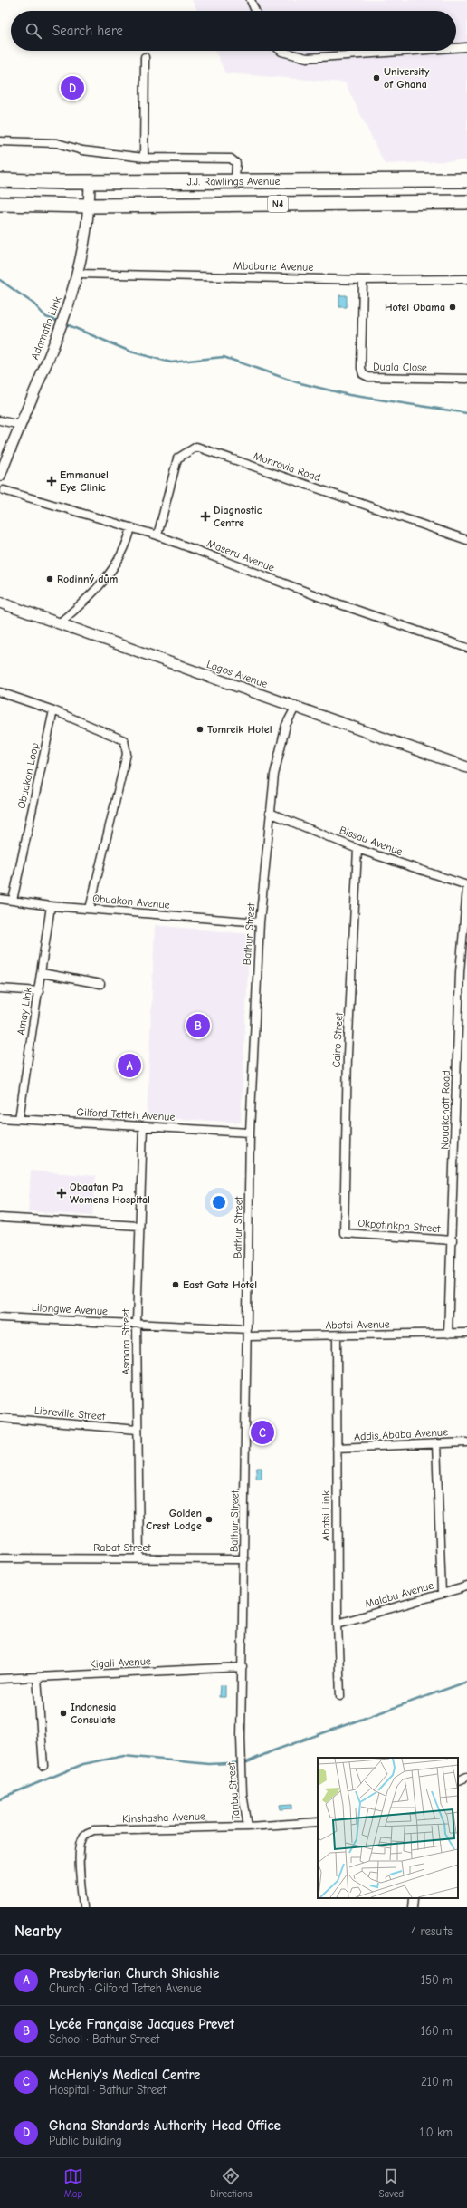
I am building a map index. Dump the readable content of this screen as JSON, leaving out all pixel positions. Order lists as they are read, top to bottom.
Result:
{
  "streets": {
    "highway": ["J.J. Rawlings Avenue", "N4"],
    "street": [
      "Mbabane Avenue",
      "Adamafio Link",
      "Duala Close",
      "Monrovia Road",
      "Maseru Avenue",
      "Lagos Avenue",
      "Obuakon Loop",
      "Bissau Avenue",
      "Obuakon Avenue",
      "Bathur Street",
      "Amay Link",
      "Cairo Street",
      "Nouakchott Road",
      "Gilford Tetteh Avenue",
      "Okpotinkpa Street",
      "Lilongwe Avenue",
      "Abotsi Avenue",
      "Asmara Street",
      "Libreville Street",
      "Addis Ababa Avenue",
      "Abotsi Link",
      "Rabat Street",
      "Malabu Avenue",
      "Kigali Avenue",
      "Tanbu Street",
      "Kinshasha Avenue"
    ]
  },
  "crossings": [
    ["J.J. Rawlings Avenue", "Adamafio Link"],
    ["N4", "Adamafio Link"],
    ["Mbabane Avenue", "Adamafio Link"],
    ["Mbabane Avenue", "Duala Close"],
    ["Monrovia Road", "Maseru Avenue"],
    ["Lagos Avenue", "Bathur Street"],
    ["Obuakon Loop", "Obuakon Avenue"],
    ["Bissau Avenue", "Bathur Street"],
    ["Bissau Avenue", "Cairo Street"],
    ["Bissau Avenue", "Nouakchott Road"],
    ["Obuakon Avenue", "Bathur Street"],
    ["Obuakon Avenue", "Amay Link"],
    ["Bathur Street", "Gilford Tetteh Avenue"],
    ["Bathur Street", "Lilongwe Avenue"],
    ["Bathur Street", "Abotsi Avenue"],
    ["Bathur Street", "Rabat Street"],
    ["Bathur Street", "Kigali Avenue"],
    ["Bathur Street", "Tanbu Street"],
    ["Amay Link", "Gilford Tetteh Avenue"],
    ["Cairo Street", "Okpotinkpa Street"],
    ["Nouakchott Road", "Okpotinkpa Street"],
    ["Nouakchott Road", "Abotsi Avenue"],
    ["Gilford Tetteh Avenue", "Asmara Street"],
    ["Lilongwe Avenue", "Abotsi Avenue"],
    ["Lilongwe Avenue", "Asmara Street"],
    ["Abotsi Avenue", "Abotsi Link"],
    ["Asmara Street", "Libreville Street"],
    ["Asmara Street", "Rabat Street"],
    ["Addis Ababa Avenue", "Abotsi Link"],
    ["Abotsi Link", "Malabu Avenue"],
    ["Tanbu Street", "Kinshasha Avenue"]
  ],
  "places": {
    "other": [
      "University of Ghana",
      "Hotel Obama",
      "Rodinný dům",
      "Tomreik Hotel",
      "East Gate Hotel",
      "Golden Crest Lodge",
      "Indonesia Consulate"
    ],
    "health": ["Emmanuel Eye Clinic", "Diagnostic Centre", "Obaatan Pa Womens Hospital"]
  },
  "page": {
    "search": "Search here",
    "pins": [
      "D",
      "B",
      "A",
      "C"
    ],
    "heading": ["Nearby", "4 results"],
    "list": [
      {
        "mark": "A",
        "name": "Presbyterian Church Shiashie",
        "note": "Church · Gilford Tetteh Avenue",
        "value": "150 m"
      },
      {
        "mark": "B",
        "name": "Lycée Française Jacques Prevet",
        "note": "School · Bathur Street",
        "value": "160 m"
      },
      {
        "mark": "C",
        "name": "McHenly's Medical Centre",
        "note": "Hospital · Bathur Street",
        "value": "210 m"
      },
      {
        "mark": "D",
        "name": "Ghana Standards Authority Head Office",
        "note": "Public building",
        "value": "1.0 km"
      }
    ],
    "nav": ["Map", "Directions", "Saved"]
  }
}
